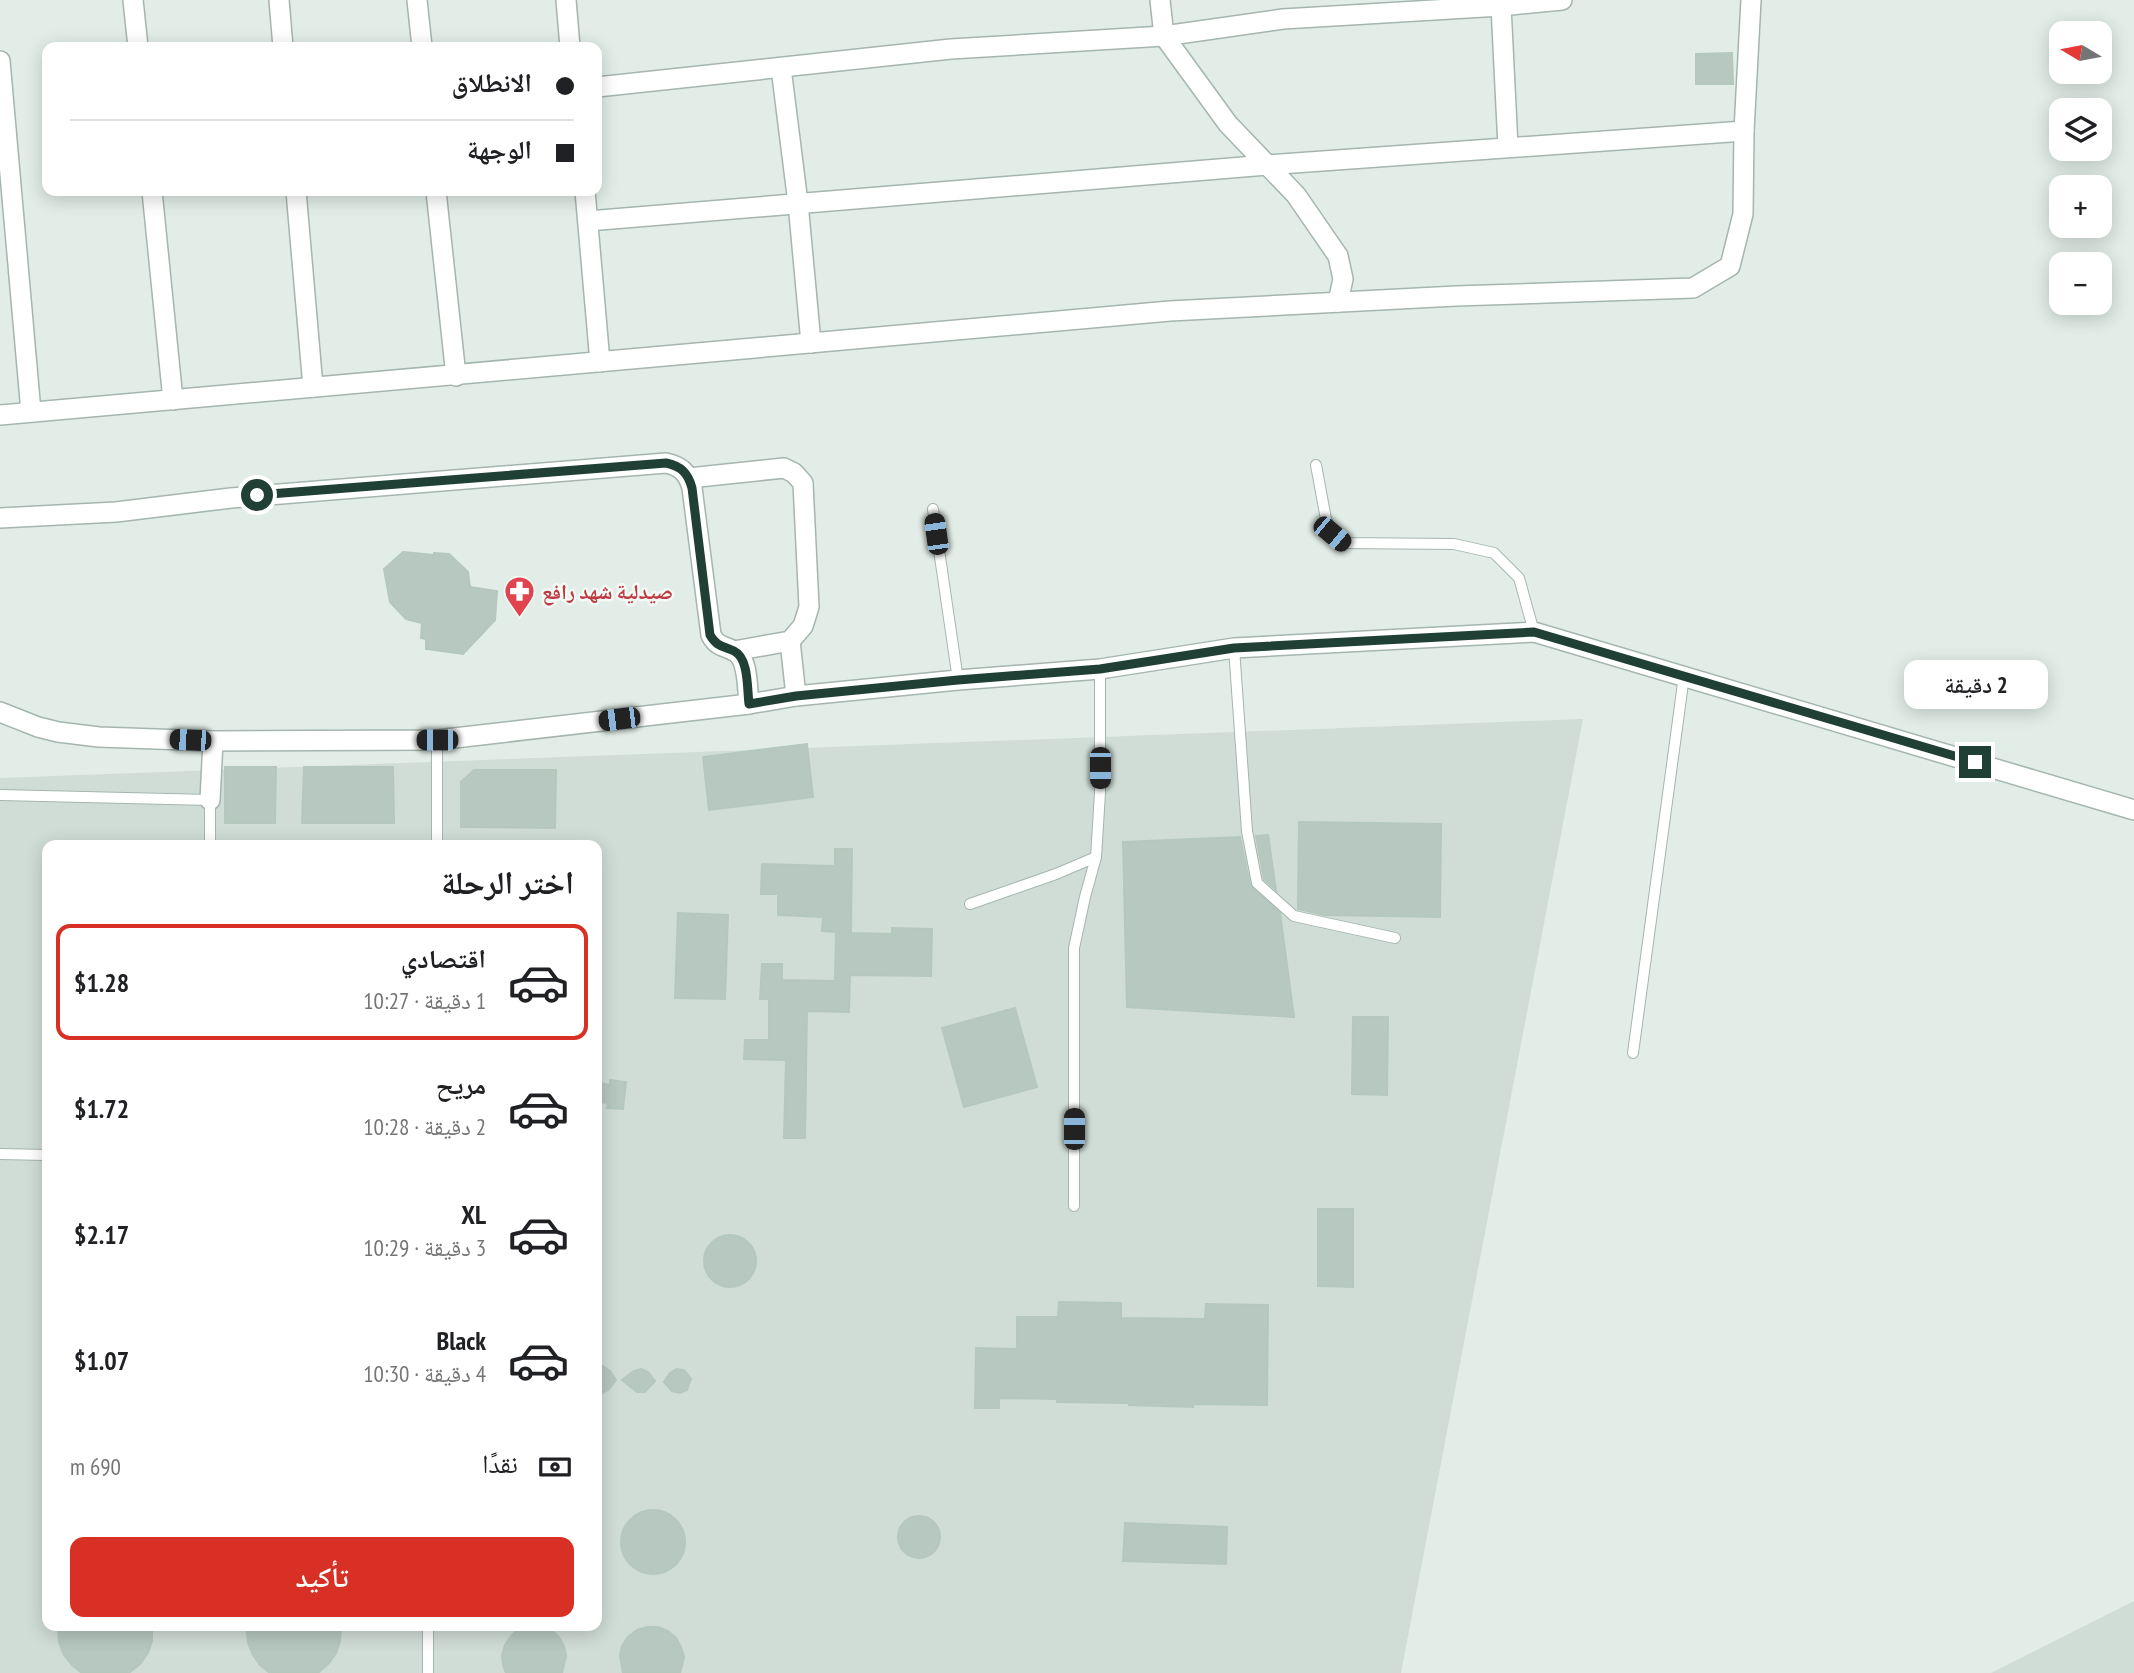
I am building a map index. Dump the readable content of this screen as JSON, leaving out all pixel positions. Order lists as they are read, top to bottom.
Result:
{
  "places": {
    "pharmacy": ["صيدلية شهد رافع"]
  },
  "north": "left",
  "page": {
    "map_buttons": ["+", "−"],
    "banner": ["الانطلاق", "الوجهة"],
    "bubble": "2 دقيقة",
    "heading": "اختر الرحلة",
    "list": [
      {
        "name": "اقتصادي",
        "note": "1 دقيقة · 10:27",
        "value": "$1.28"
      },
      {
        "name": "مريح",
        "note": "2 دقيقة · 10:28",
        "value": "$1.72"
      },
      {
        "name": "XL",
        "note": "3 دقيقة · 10:29",
        "value": "$2.17"
      },
      {
        "name": "Black",
        "note": "4 دقيقة · 10:30",
        "value": "$1.07"
      }
    ],
    "pay": ["نقدًا", "690 m"],
    "buttons": "تأكيد"
  }
}
